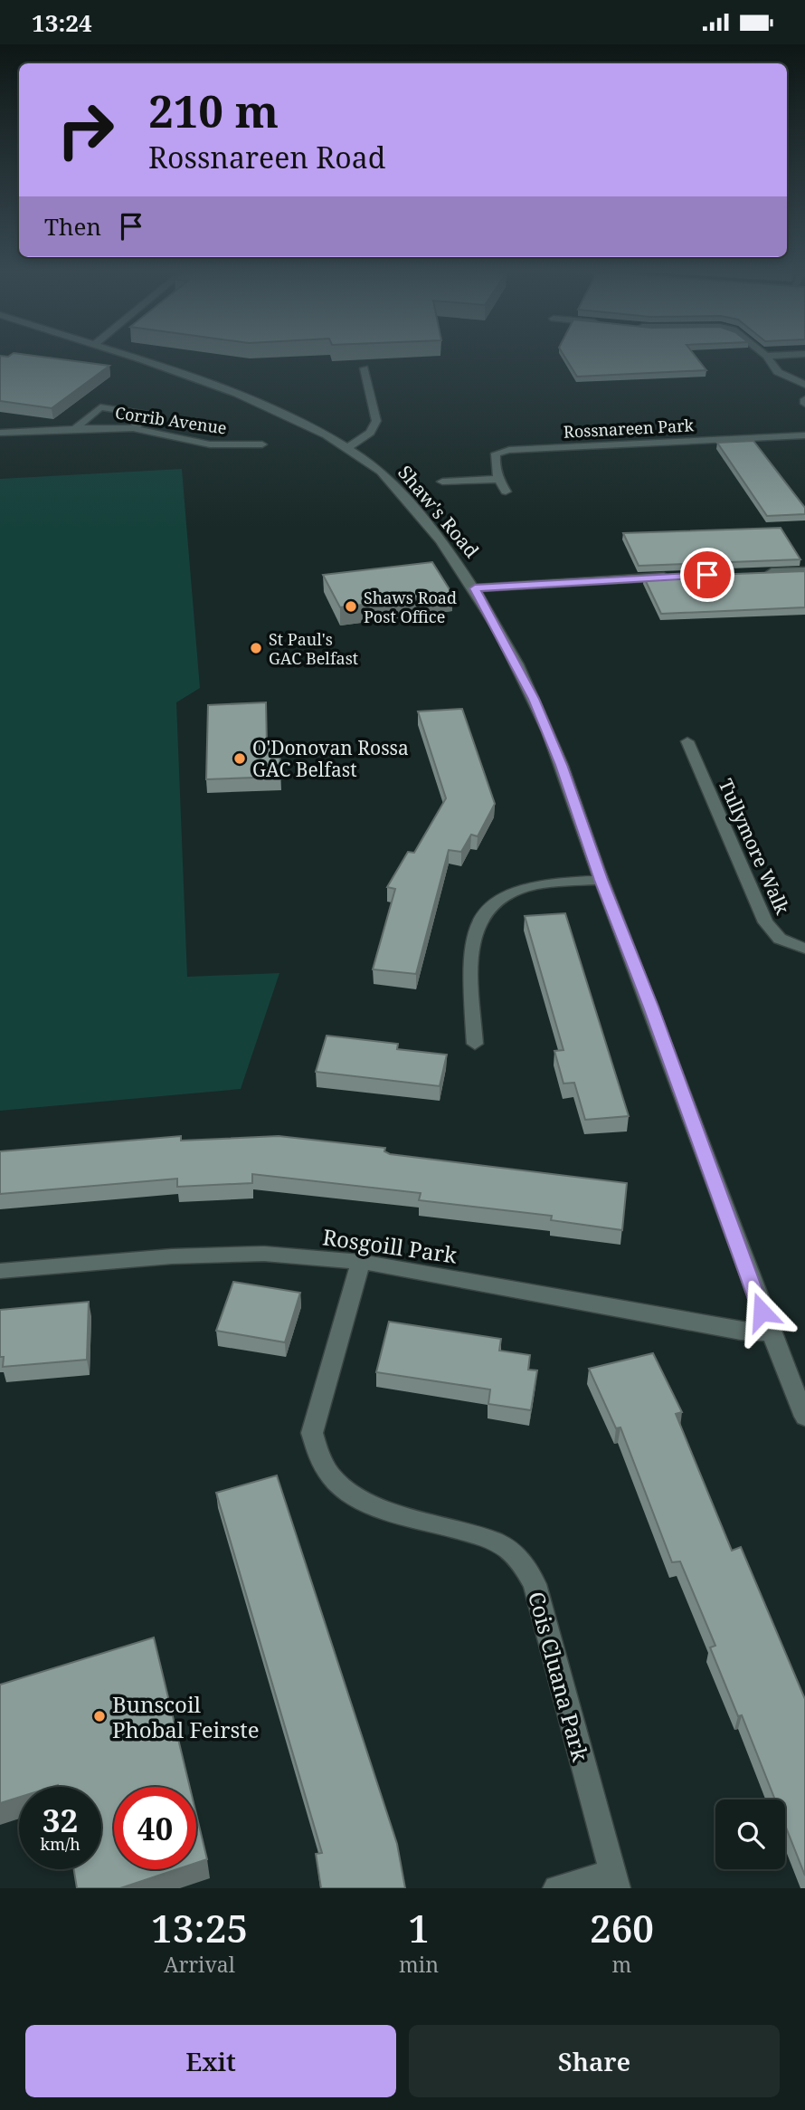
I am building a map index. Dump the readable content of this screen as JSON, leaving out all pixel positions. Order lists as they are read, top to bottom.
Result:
{
  "streets": {
    "street": [
      "Corrib Avenue",
      "Rossnareen Park",
      "Shaw's Road",
      "Tullymore Walk",
      "Rosgoill Park",
      "Cois Cluana Park"
    ]
  },
  "crossings": [
    ["Shaw's Road", "Rosgoill Park"],
    ["Rosgoill Park", "Cois Cluana Park"]
  ],
  "places": [
    "Shaws Road Post Office",
    "St Paul's GAC Belfast",
    "O'Donovan Rossa GAC Belfast",
    "Bunscoil Phobal Feirste"
  ],
  "page": {
    "status": "13:24",
    "turn": ["210 m", "Rossnareen Road"],
    "then": "Then",
    "speed": "32 km/h",
    "limit": "40",
    "eta": [
      "13:25",
      "Arrival",
      "1",
      "min",
      "260",
      "m"
    ],
    "buttons": ["Exit", "Share"]
  }
}
